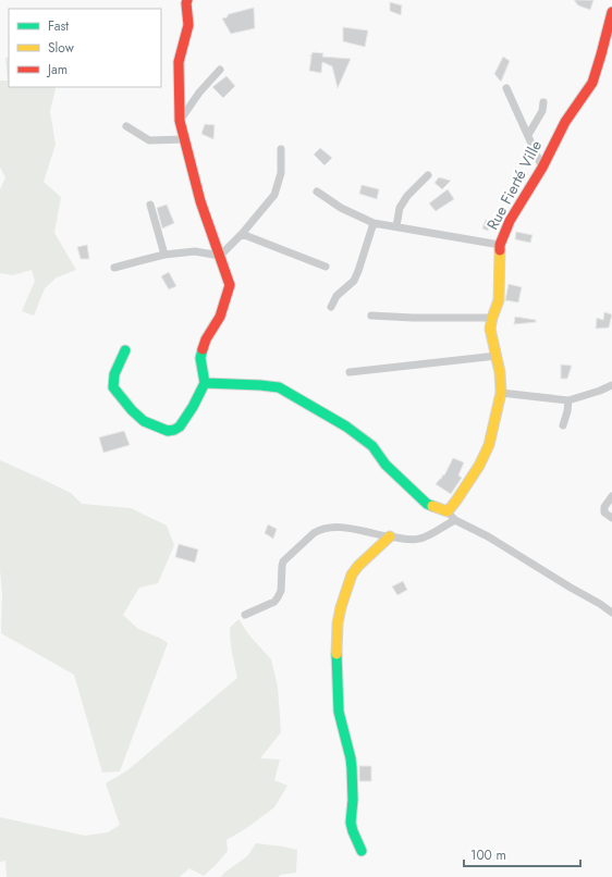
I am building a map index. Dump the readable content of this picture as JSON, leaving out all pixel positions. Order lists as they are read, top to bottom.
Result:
{
  "streets": {
    "street": ["Rue Fierté Ville"]
  },
  "legend": ["Fast", "Slow", "Jam"],
  "scale_bar": "100 m"
}
